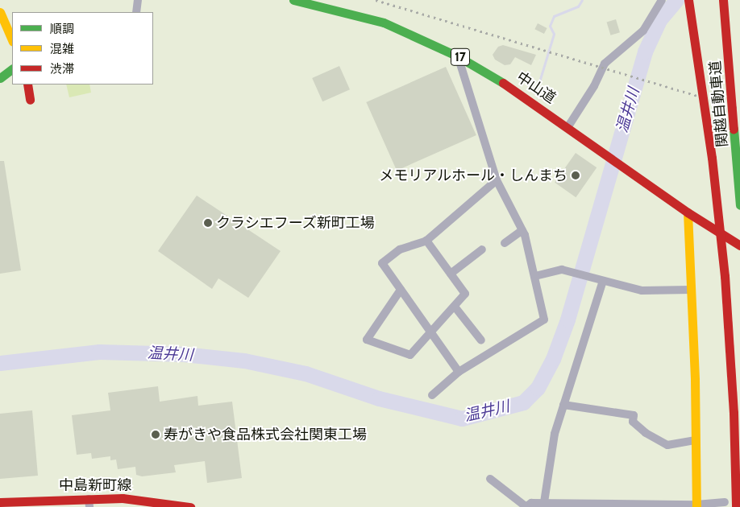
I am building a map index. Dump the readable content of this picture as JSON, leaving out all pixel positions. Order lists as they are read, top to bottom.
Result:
{
  "streets": {
    "main road": [
      "17",
      "中山道",
      "関越自動車道",
      "中島新町線"
    ]
  },
  "water": ["温井川"],
  "places": ["メモリアルホール・しんまち", "クラシエフーズ新町工場", "寿がきや食品株式会社関東工場"],
  "legend": ["順調", "混雑", "渋滞"]
}
